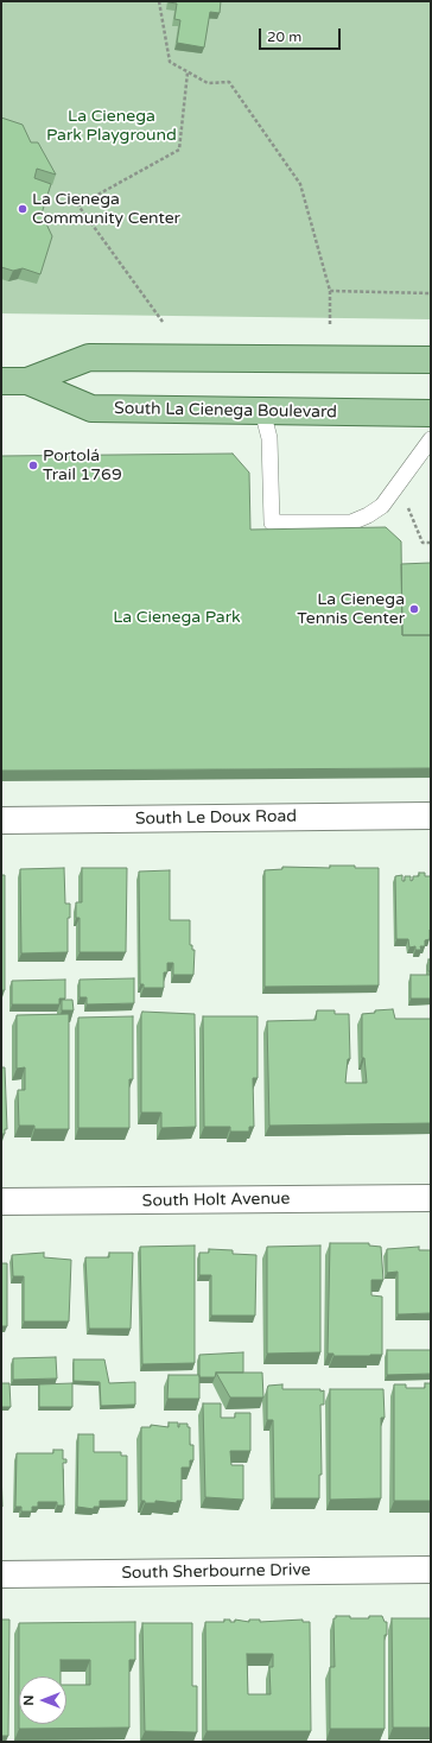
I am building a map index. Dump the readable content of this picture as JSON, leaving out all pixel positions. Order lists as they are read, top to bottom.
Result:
{
  "streets": {
    "main road": ["South La Cienega Boulevard"],
    "street": ["South Le Doux Road", "South Holt Avenue", "South Sherbourne Drive"]
  },
  "parks": ["La Cienega Park Playground", "La Cienega Park"],
  "places": ["La Cienega Community Center", "Portolá Trail 1769", "La Cienega Tennis Center"],
  "scale_bar": "20 m",
  "north": "left"
}
